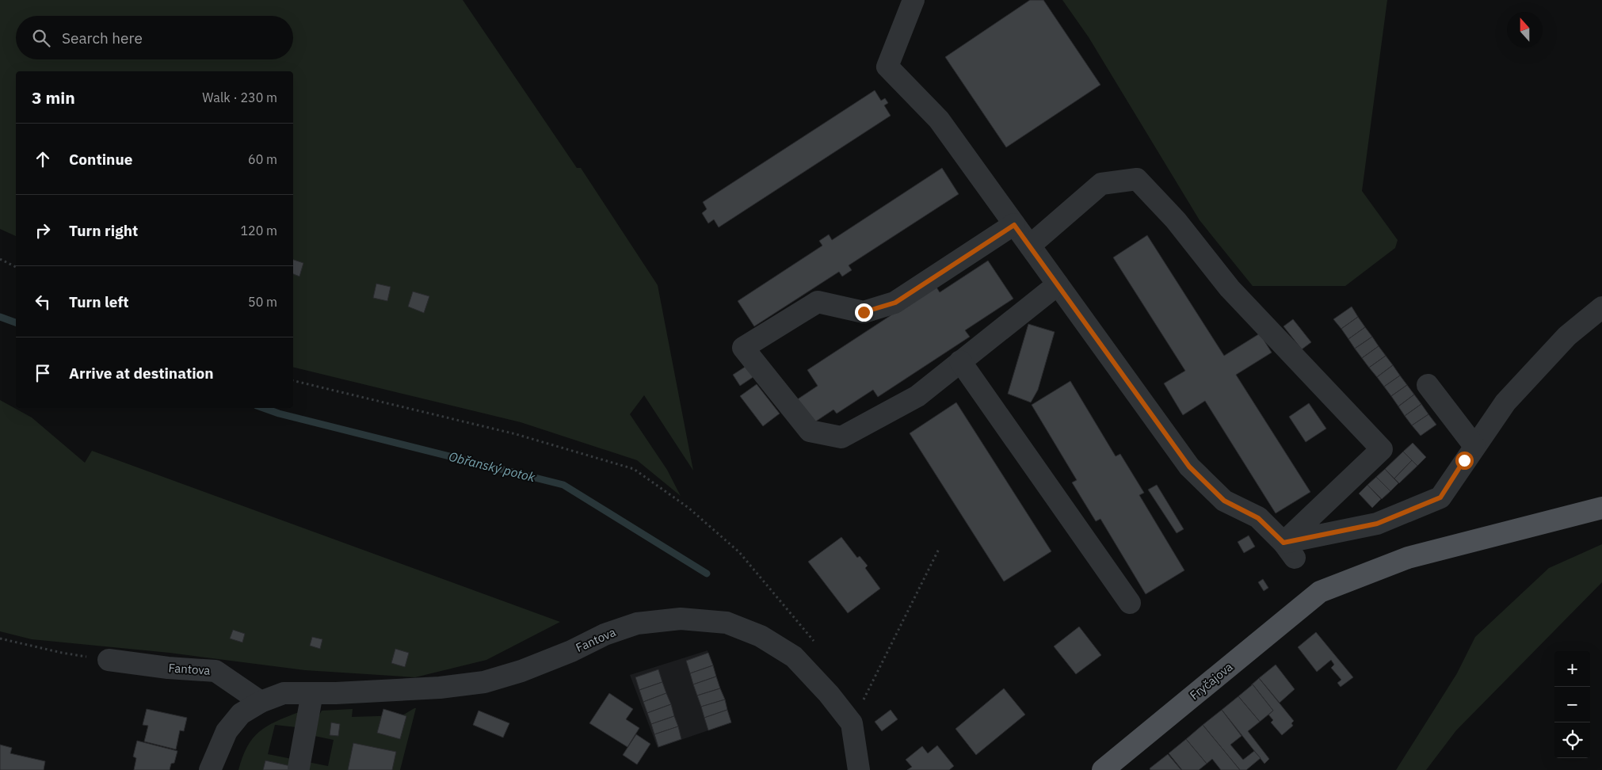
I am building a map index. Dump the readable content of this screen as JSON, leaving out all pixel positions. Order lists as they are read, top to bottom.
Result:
{
  "streets": {
    "main road": ["Fryčajova"],
    "street": ["Fantova"]
  },
  "water": ["Obřanský potok"],
  "north": "top",
  "page": {
    "search": "Search here",
    "heading": ["3 min", "Walk · 230 m"],
    "list": [
      ["Continue", "60 m"],
      ["Turn right", "120 m"],
      ["Turn left", "50 m"],
      "Arrive at destination"
    ],
    "map_buttons": ["+", "−"]
  }
}
